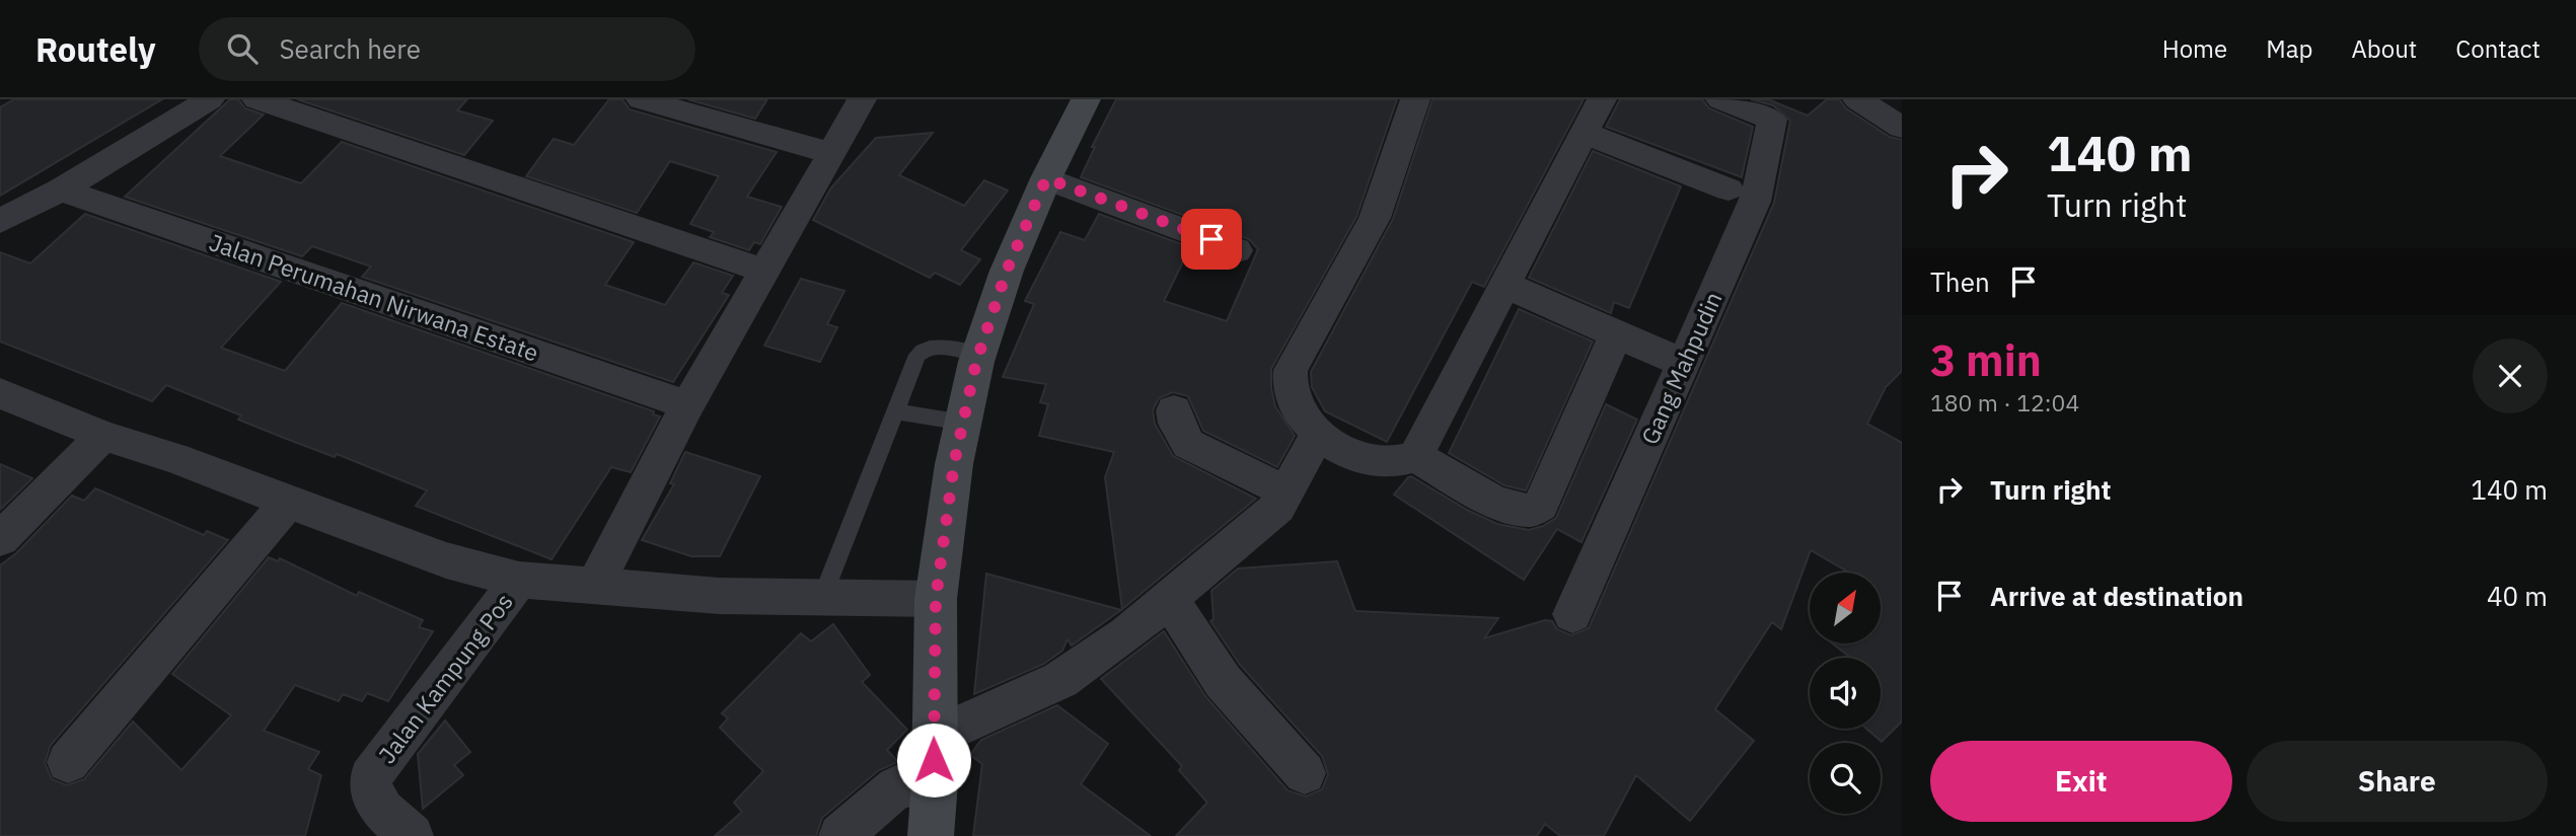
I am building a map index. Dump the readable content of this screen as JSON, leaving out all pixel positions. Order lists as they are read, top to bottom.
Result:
{
  "streets": {
    "street": ["Jalan Perumahan Nirwana Estate", "Gang Mahpudin", "Jalan Kampung Pos"]
  },
  "north": "top right",
  "page": {
    "header": "Routely",
    "search": "Search here",
    "nav": [
      "Home",
      "Map",
      "About",
      "Contact"
    ],
    "turn": ["140 m", "Turn right"],
    "then": "Then",
    "heading": ["3 min", "180 m · 12:04"],
    "list": [
      {
        "name": "Turn right",
        "value": "140 m"
      },
      {
        "name": "Arrive at destination",
        "value": "40 m"
      }
    ],
    "buttons": ["Exit", "Share"]
  }
}
